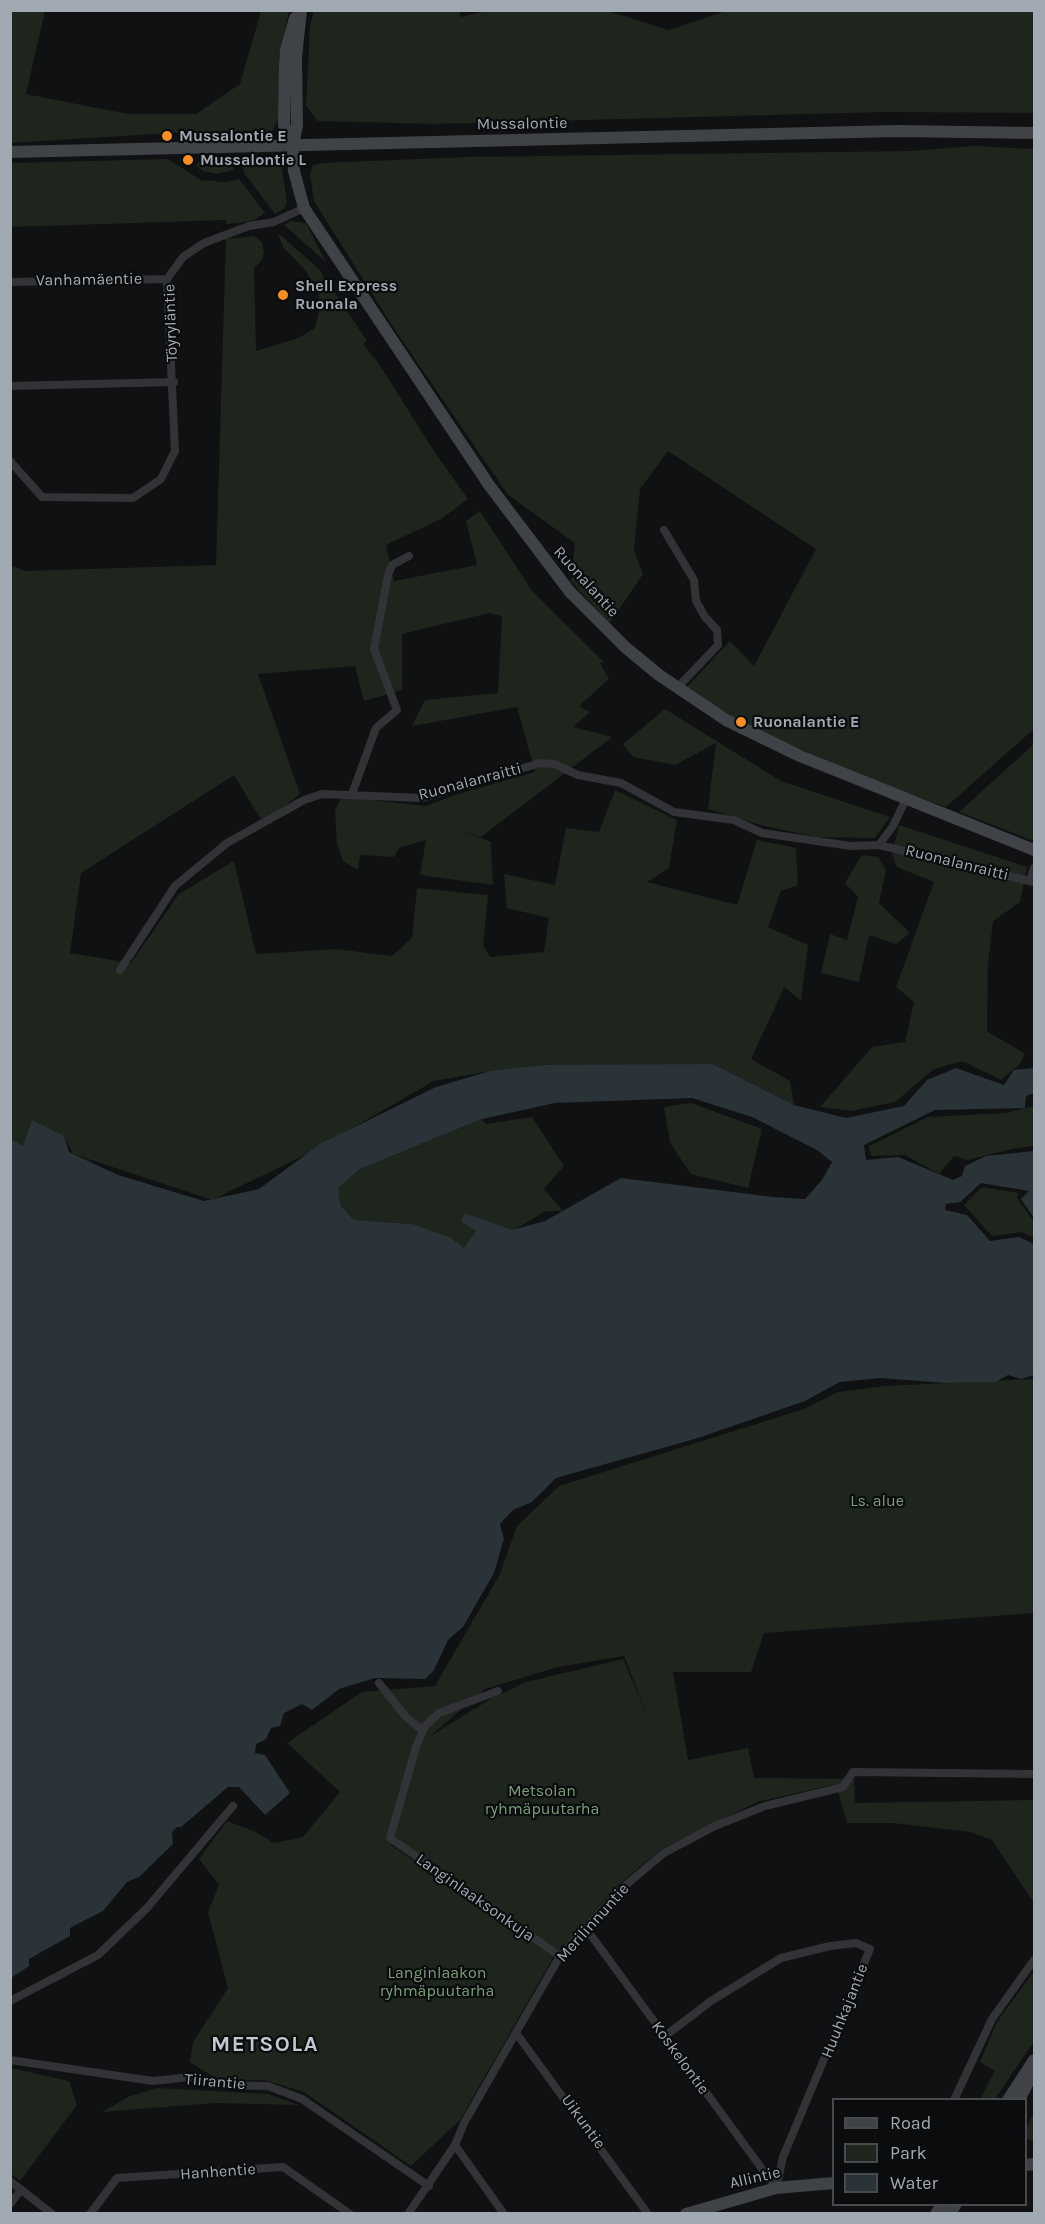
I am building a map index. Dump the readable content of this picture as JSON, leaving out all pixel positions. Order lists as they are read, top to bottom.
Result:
{
  "streets": {
    "street": [
      "Mussalontie",
      "Vanhamäentie",
      "Töyryläntie",
      "Ruonalantie",
      "Ruonalanraitti",
      "Langinlaaksonkuja",
      "Merilinnuntie",
      "Huuhkajantie",
      "Koskelontie",
      "Tiirantie",
      "Uikuntie",
      "Hanhentie",
      "Allintie"
    ]
  },
  "crossings": [
    ["Mussalontie", "Ruonalantie"],
    ["Vanhamäentie", "Töyryläntie"],
    ["Töyryläntie", "Ruonalantie"],
    ["Ruonalantie", "Ruonalanraitti"],
    ["Langinlaaksonkuja", "Merilinnuntie"],
    ["Merilinnuntie", "Koskelontie"],
    ["Merilinnuntie", "Tiirantie"],
    ["Merilinnuntie", "Uikuntie"],
    ["Huuhkajantie", "Koskelontie"],
    ["Huuhkajantie", "Allintie"],
    ["Koskelontie", "Allintie"]
  ],
  "districts": ["METSOLA"],
  "parks": ["Ls. alue", "Metsolan ryhmäpuutarha", "Langinlaakon ryhmäpuutarha"],
  "places": [
    "Mussalontie E",
    "Mussalontie L",
    "Shell Express Ruonala",
    "Ruonalantie E"
  ],
  "legend": ["Road", "Park", "Water"]
}
